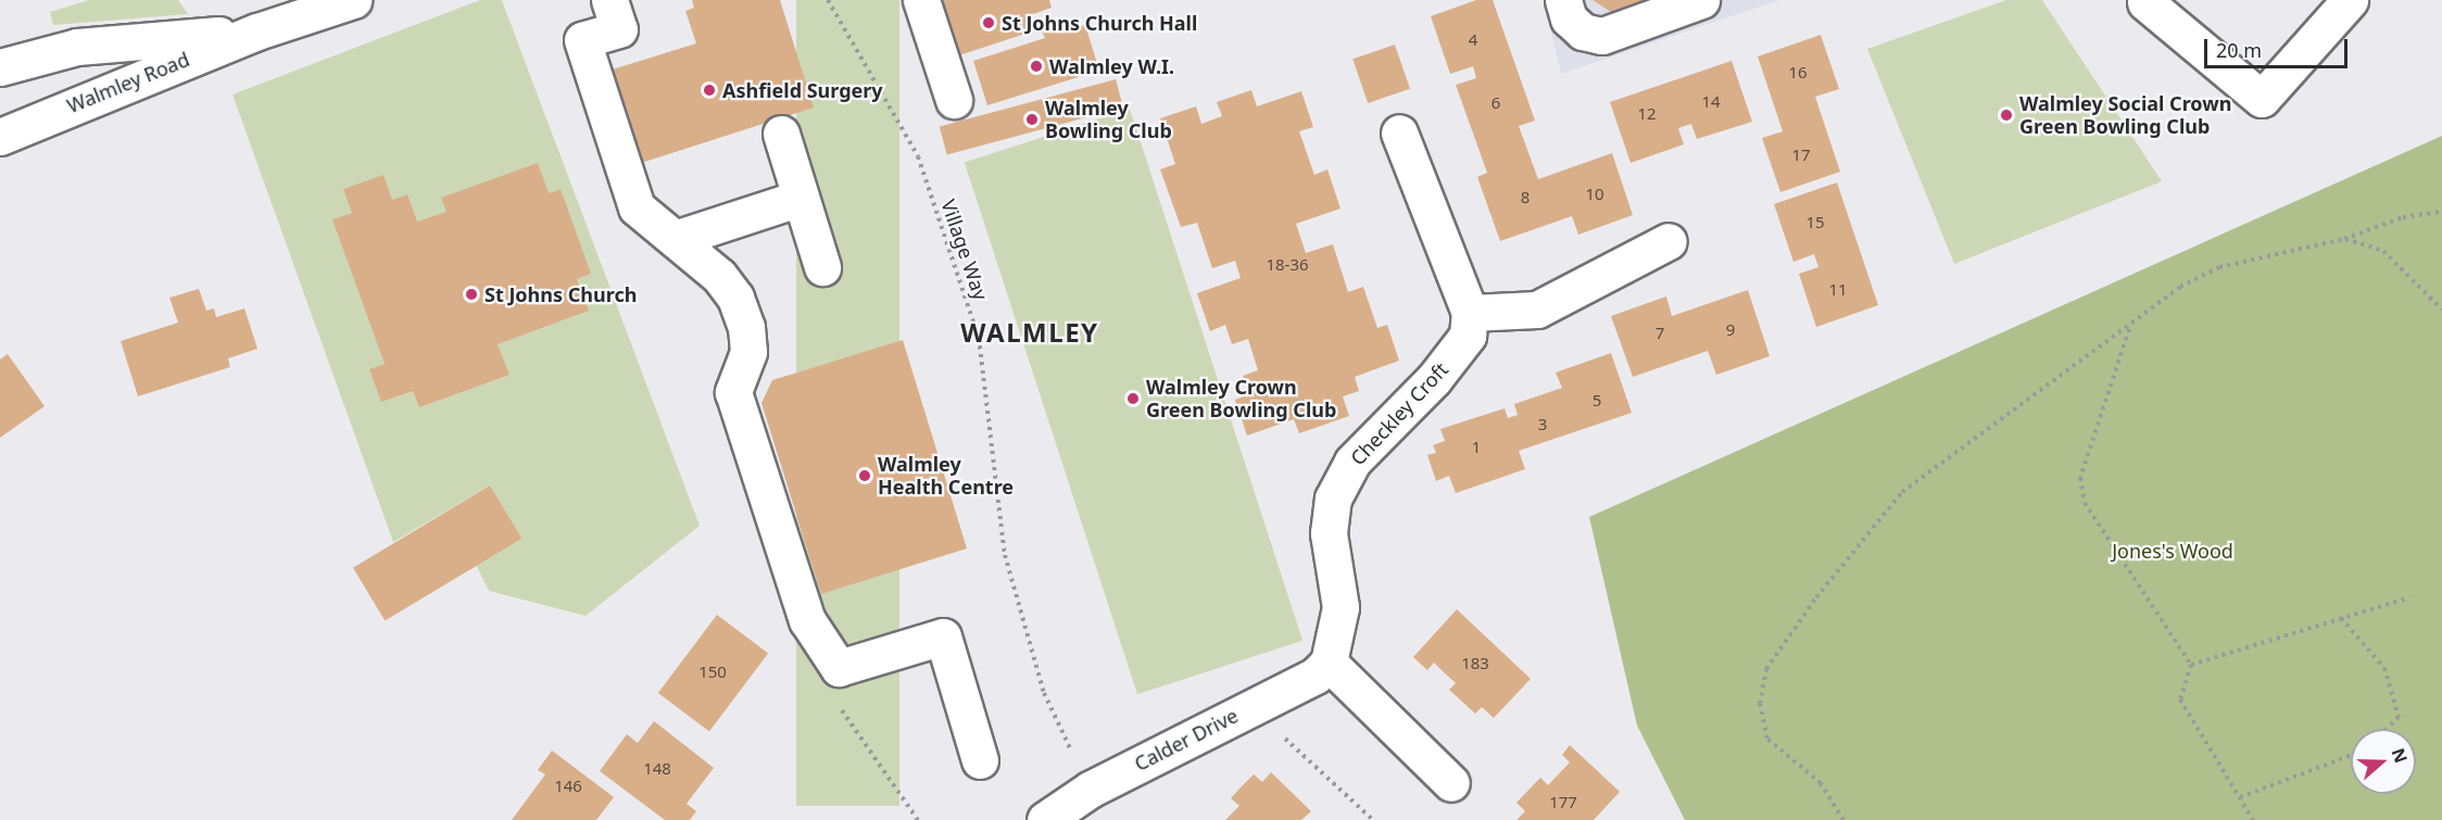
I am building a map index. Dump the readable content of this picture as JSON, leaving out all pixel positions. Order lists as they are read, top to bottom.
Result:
{
  "streets": {
    "street": ["Walmley Road", "Checkley Croft", "Calder Drive"],
    "path": ["Village Way"]
  },
  "crossings": [
    ["Village Way", "Calder Drive"],
    ["Checkley Croft", "Calder Drive"]
  ],
  "districts": ["WALMLEY"],
  "parks": ["Jones's Wood"],
  "places": [
    "St Johns Church Hall",
    "Walmley W.I.",
    "Ashfield Surgery",
    "Walmley Social Crown Green Bowling Club",
    "Walmley Bowling Club",
    "St Johns Church",
    "Walmley Crown Green Bowling Club",
    "Walmley Health Centre"
  ],
  "house_numbers": [
    "4",
    "16",
    "14",
    "6",
    "12",
    "17",
    "10",
    "8",
    "15",
    "18-36",
    "11",
    "9",
    "7",
    "5",
    "3",
    "1",
    "183",
    "150",
    "148",
    "146",
    "177"
  ],
  "scale_bar": "20 m",
  "north": "right"
}
